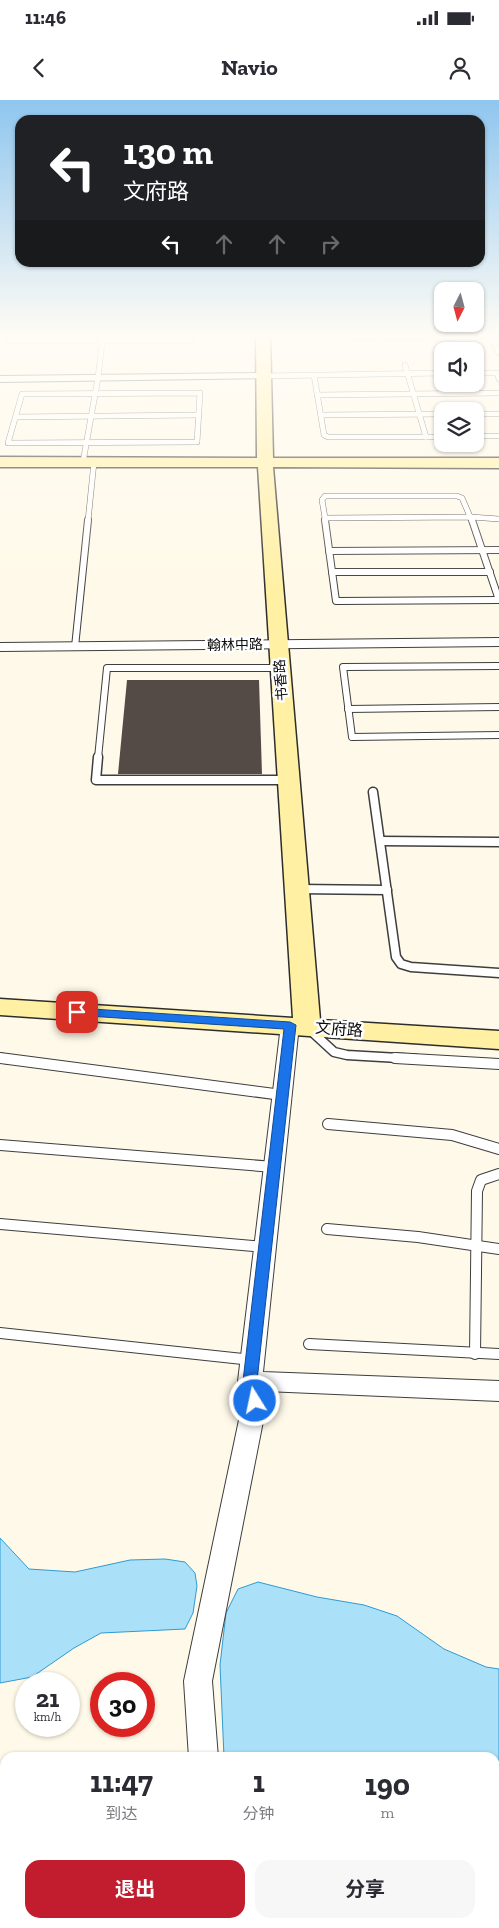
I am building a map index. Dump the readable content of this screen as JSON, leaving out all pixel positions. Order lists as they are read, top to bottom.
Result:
{
  "streets": {
    "street": ["翰林中路", "书香路", "文府路"]
  },
  "crossings": [
    ["翰林中路", "书香路"],
    ["书香路", "文府路"]
  ],
  "north": "bottom",
  "page": {
    "status": "11:46",
    "header": "Navio",
    "turn": ["130 m", "文府路"],
    "speed": "21 km/h",
    "limit": "30",
    "eta": [
      "11:47",
      "到达",
      "1",
      "分钟",
      "190",
      "m"
    ],
    "buttons": ["退出", "分享"]
  }
}
